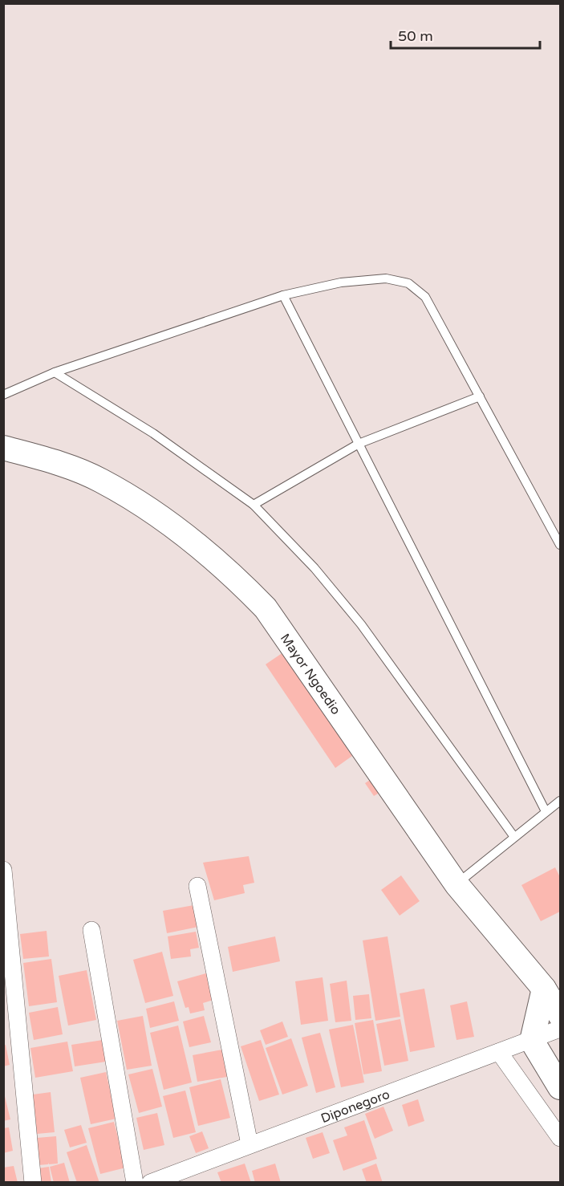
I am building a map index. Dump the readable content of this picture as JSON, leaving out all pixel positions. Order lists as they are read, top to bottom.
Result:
{
  "streets": {
    "street": ["Mayor Ngoedio", "Diponegoro"]
  },
  "scale_bar": "50 m"
}
